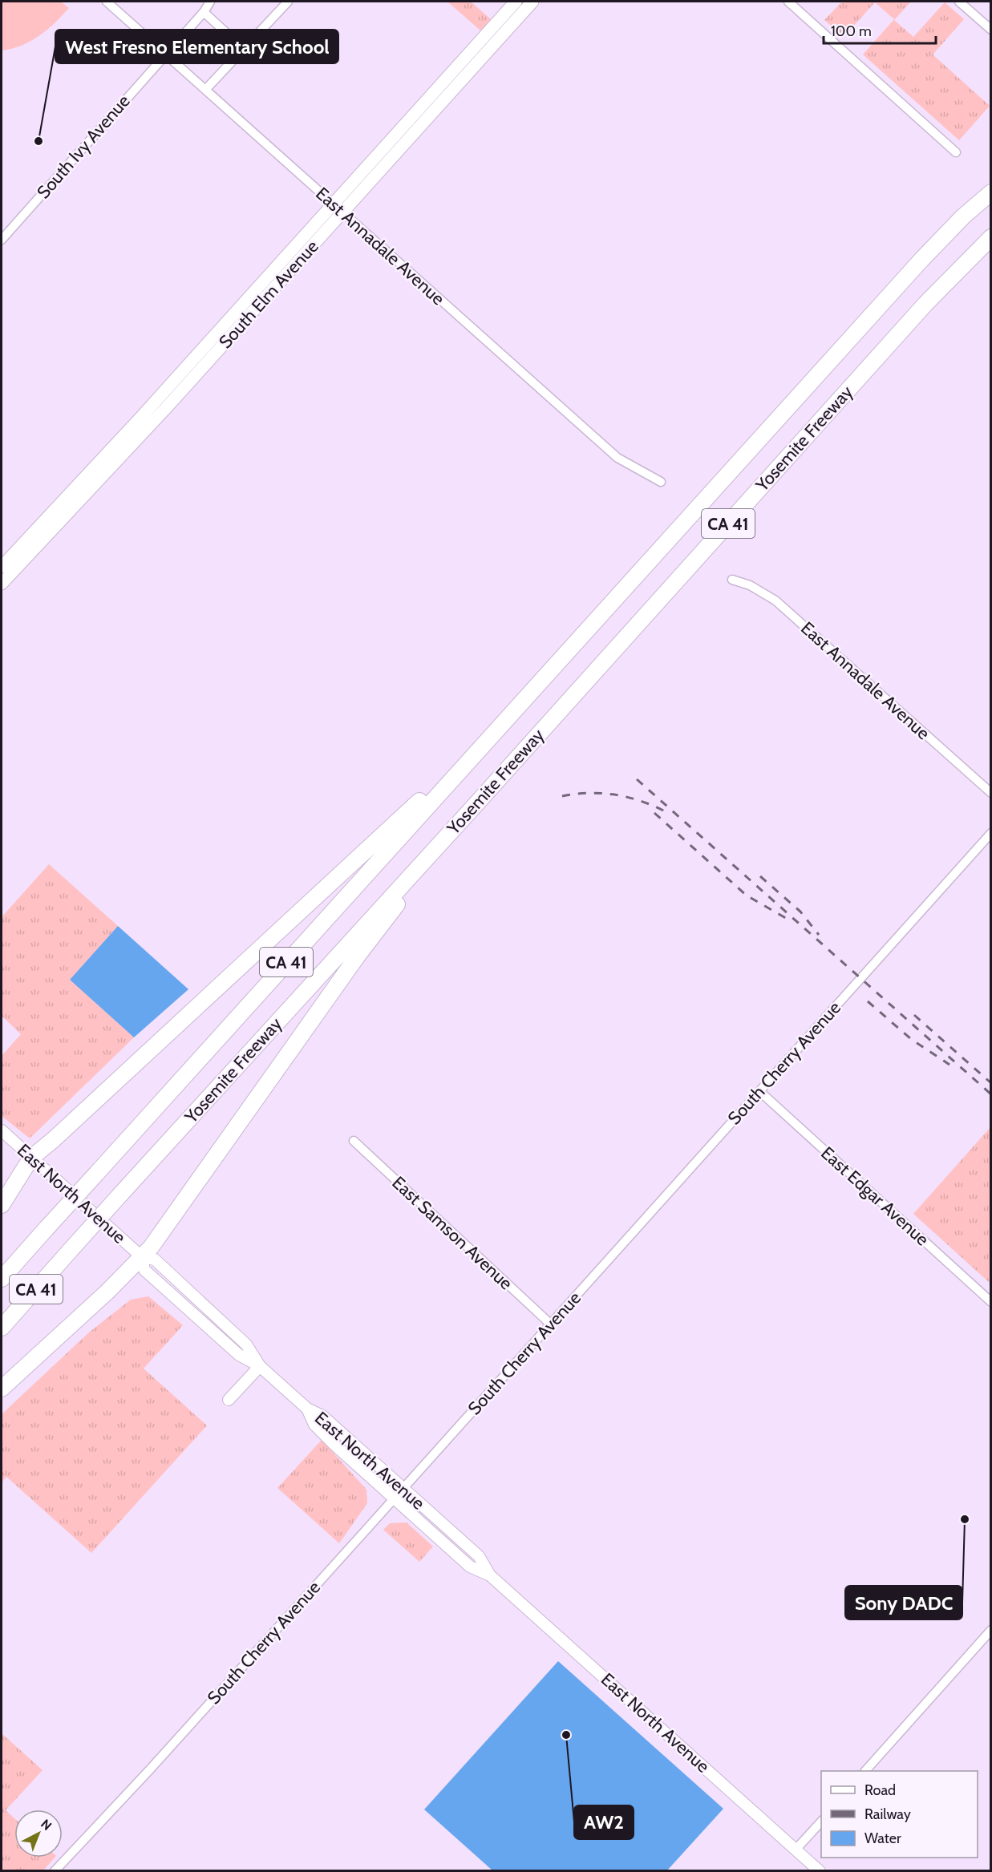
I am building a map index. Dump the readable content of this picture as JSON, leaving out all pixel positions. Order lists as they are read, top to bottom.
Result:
{
  "streets": {
    "highway": ["Yosemite Freeway", "CA 41"],
    "main road": ["South Elm Avenue"],
    "street": [
      "South Ivy Avenue",
      "East Annadale Avenue",
      "South Cherry Avenue",
      "East North Avenue",
      "East Edgar Avenue",
      "East Samson Avenue"
    ]
  },
  "crossings": [
    ["South Ivy Avenue", "East Annadale Avenue"],
    ["East Annadale Avenue", "South Elm Avenue"],
    ["South Cherry Avenue", "East North Avenue"],
    ["South Cherry Avenue", "East Edgar Avenue"],
    ["South Cherry Avenue", "East Samson Avenue"]
  ],
  "places": ["West Fresno Elementary School", "Sony DADC", "AW2"],
  "legend": ["Road", "Railway", "Water"],
  "scale_bar": "100 m",
  "north": "top right"
}
